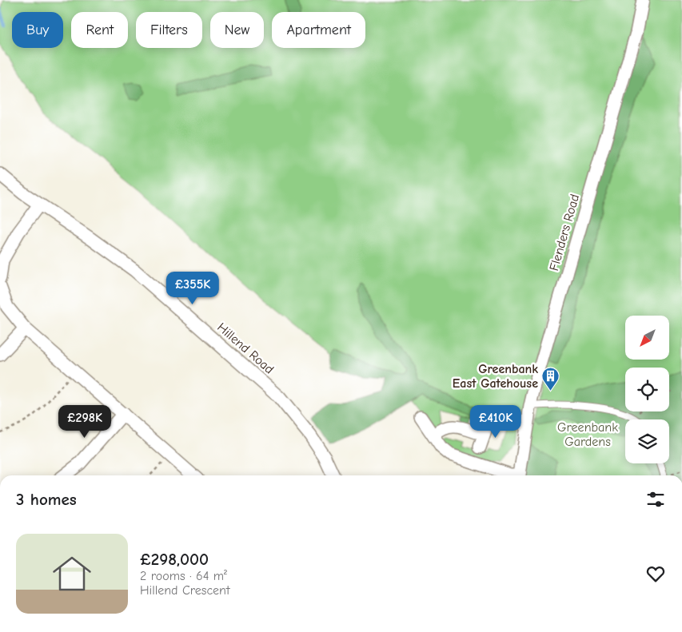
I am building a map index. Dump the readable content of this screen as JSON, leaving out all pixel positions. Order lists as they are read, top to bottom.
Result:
{
  "streets": {
    "street": ["Flenders Road", "Hillend Road"]
  },
  "parks": ["Greenbank Gardens"],
  "places": {
    "building": ["Greenbank East Gatehouse"]
  },
  "north": "bottom left",
  "page": {
    "chip": [
      "Buy",
      "Rent",
      "Filters",
      "New",
      "Apartment"
    ],
    "price": ["£355K", "£298K", "£410K"],
    "heading": "3 homes",
    "list": [
      {
        "name": "£298,000",
        "note": "2 rooms · 64 m² · Hillend Crescent"
      }
    ]
  }
}
